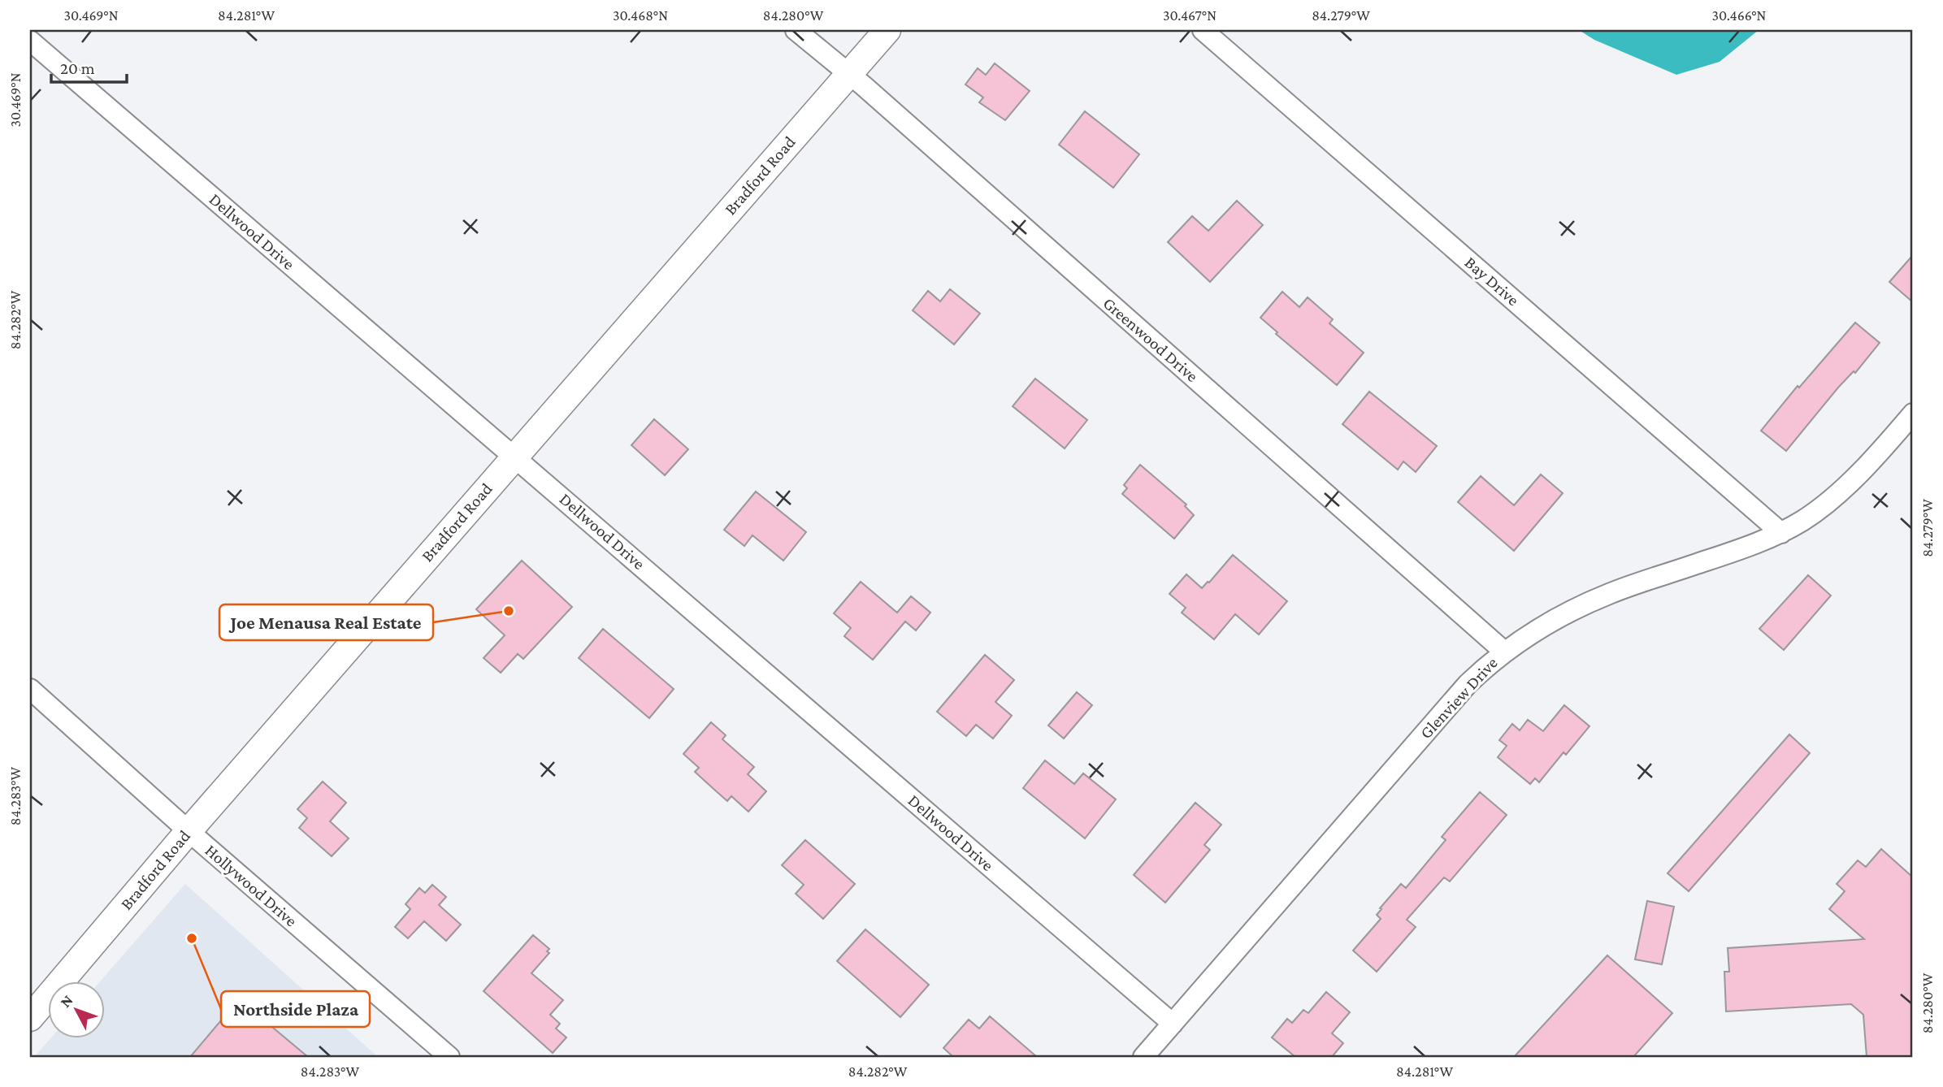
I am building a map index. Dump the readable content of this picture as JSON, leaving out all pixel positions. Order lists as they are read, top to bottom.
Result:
{
  "streets": {
    "street": [
      "Bradford Road",
      "Dellwood Drive",
      "Bay Drive",
      "Greenwood Drive",
      "Glenview Drive",
      "Hollywood Drive"
    ]
  },
  "crossings": [
    ["Bradford Road", "Dellwood Drive"],
    ["Bradford Road", "Greenwood Drive"],
    ["Bradford Road", "Hollywood Drive"],
    ["Dellwood Drive", "Glenview Drive"],
    ["Bay Drive", "Glenview Drive"],
    ["Greenwood Drive", "Glenview Drive"]
  ],
  "places": ["Joe Menausa Real Estate", "Northside Plaza"],
  "scale_bar": "20 m",
  "north": "top left",
  "coordinates": [
    "30.469°N",
    "84.281°W",
    "30.468°N",
    "84.280°W",
    "30.467°N",
    "84.279°W",
    "30.466°N",
    "84.282°W",
    "84.283°W"
  ]
}
